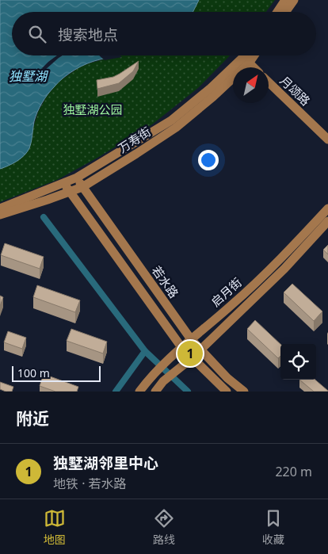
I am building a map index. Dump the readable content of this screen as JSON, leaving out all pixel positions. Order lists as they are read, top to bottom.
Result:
{
  "streets": {
    "street": [
      "月颂路",
      "万寿街",
      "若水路",
      "启月街"
    ]
  },
  "crossings": [
    ["万寿街", "若水路"],
    ["若水路", "启月街"]
  ],
  "water": ["独墅湖"],
  "parks": ["独墅湖公园"],
  "scale_bar": "100 m",
  "north": "top right",
  "page": {
    "search": "搜索地点",
    "pins": "1",
    "scale": "100 m",
    "heading": "附近",
    "list": [
      {
        "mark": "1",
        "name": "独墅湖邻里中心",
        "note": "地铁 · 若水路",
        "value": "220 m"
      }
    ],
    "nav": ["地图", "路线", "收藏"]
  }
}
